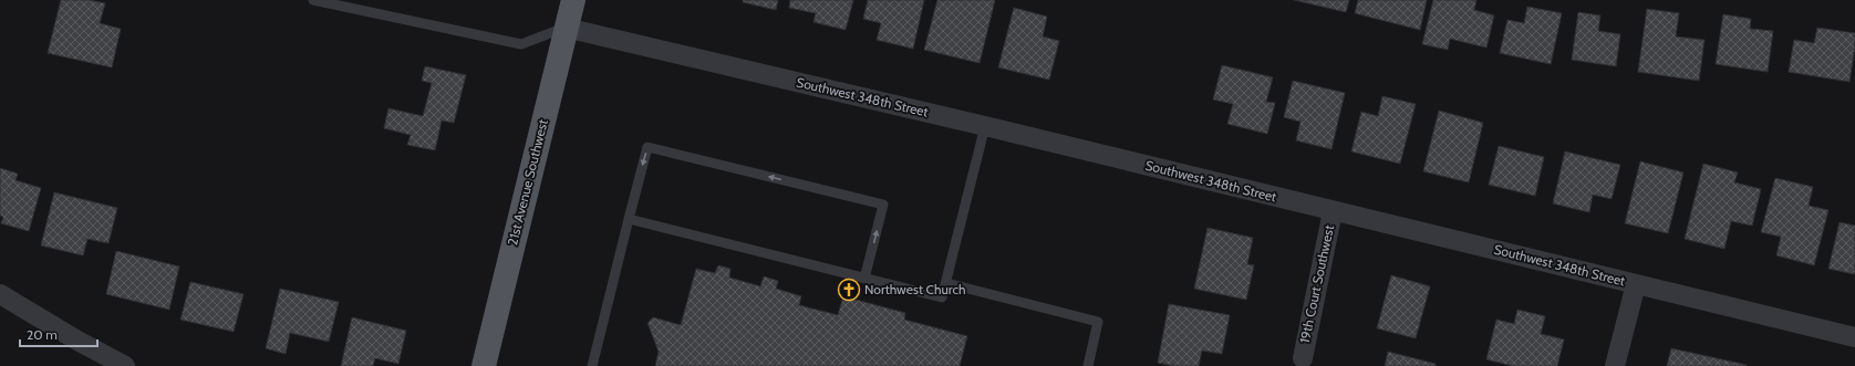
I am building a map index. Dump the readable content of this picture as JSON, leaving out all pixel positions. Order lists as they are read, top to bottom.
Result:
{
  "streets": {
    "main road": ["21st Avenue Southwest"],
    "street": ["Southwest 348th Street", "19th Court Southwest"]
  },
  "crossings": [
    ["Southwest 348th Street", "21st Avenue Southwest"],
    ["Southwest 348th Street", "19th Court Southwest"]
  ],
  "places": {
    "church": ["Northwest Church"]
  },
  "scale_bar": "20 m"
}
